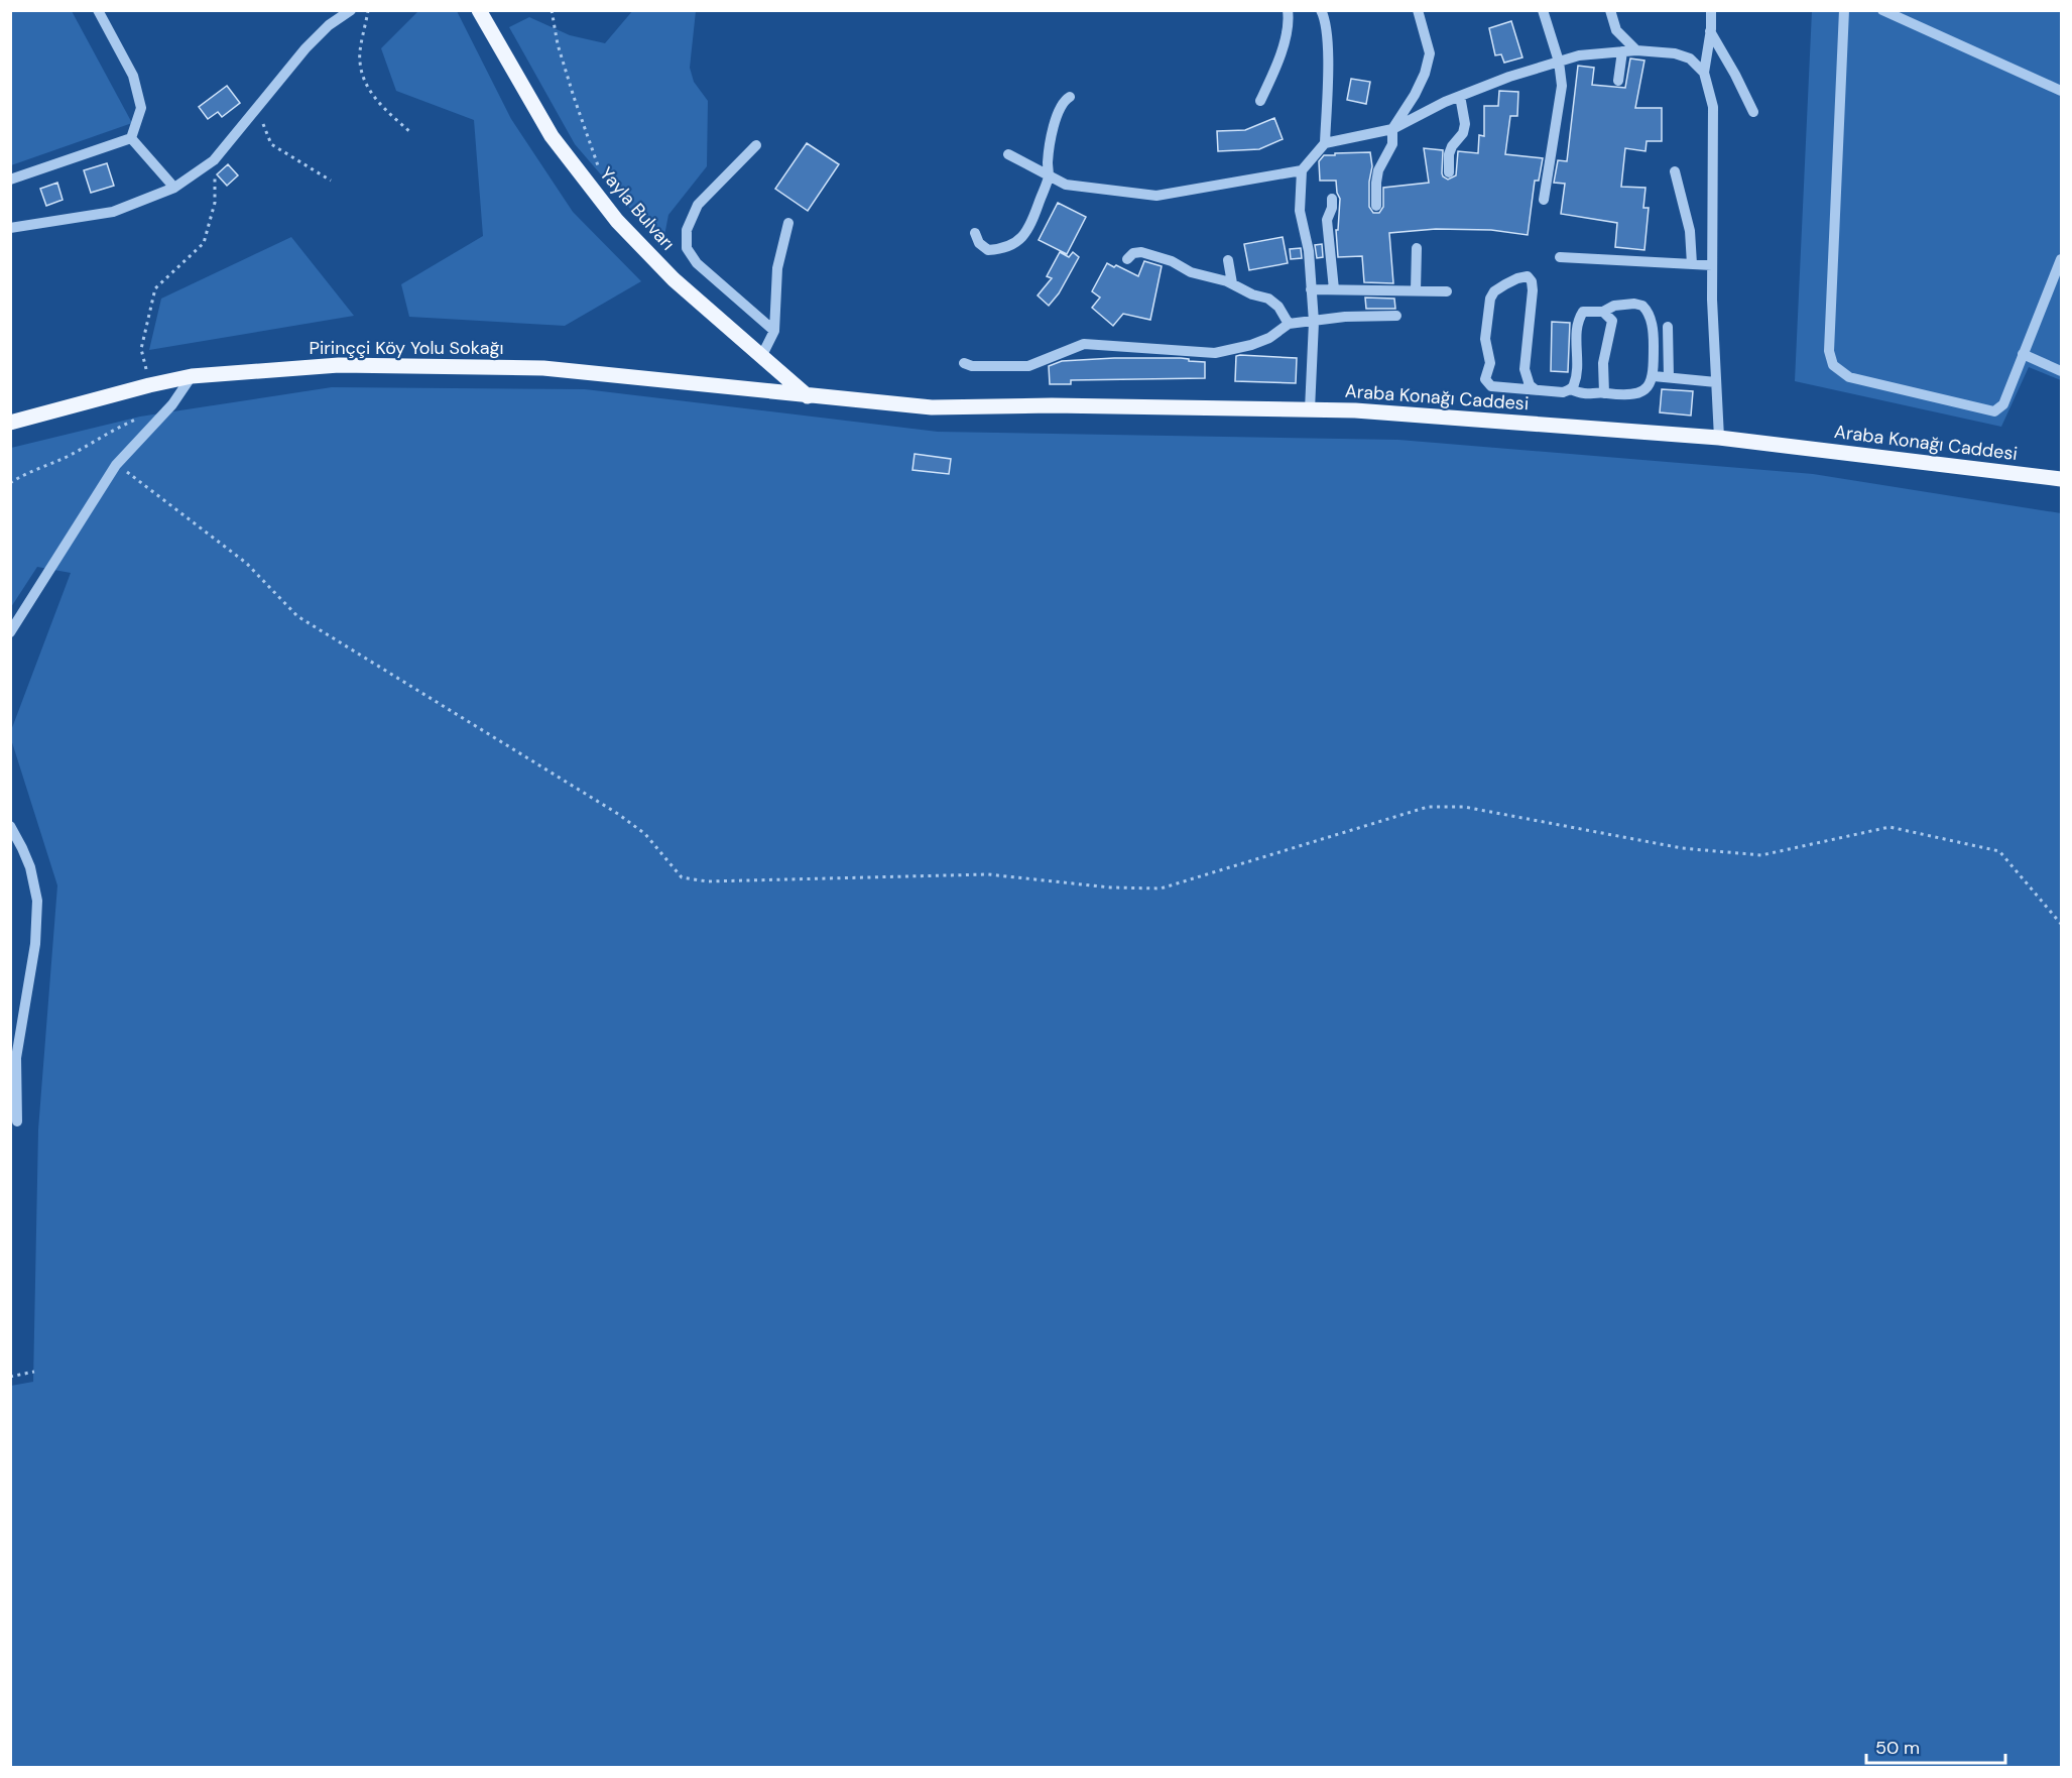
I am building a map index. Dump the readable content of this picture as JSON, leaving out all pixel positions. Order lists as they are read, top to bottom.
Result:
{
  "streets": {
    "main road": ["Yayla Bulvarı", "Pirinççi Köy Yolu Sokağı", "Araba Konağı Caddesi"]
  },
  "crossings": [
    ["Yayla Bulvarı", "Pirinççi Köy Yolu Sokağı"],
    ["Yayla Bulvarı", "Araba Konağı Caddesi"],
    ["Pirinççi Köy Yolu Sokağı", "Araba Konağı Caddesi"]
  ],
  "scale_bar": "50 m"
}
